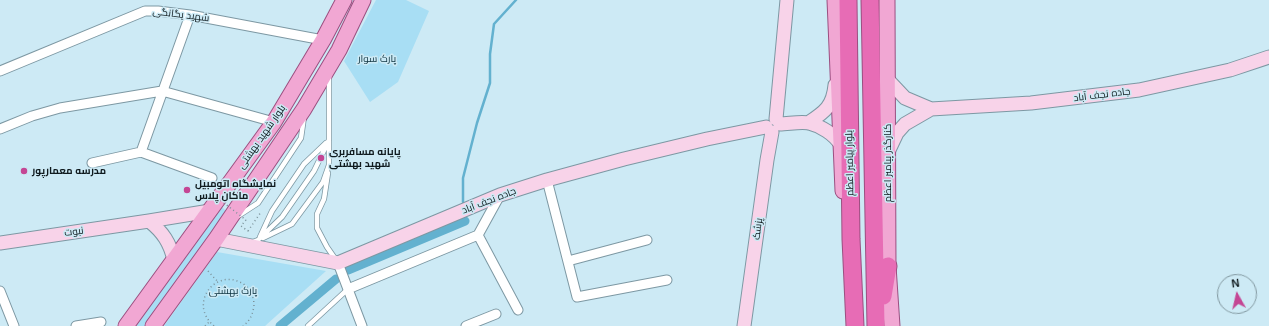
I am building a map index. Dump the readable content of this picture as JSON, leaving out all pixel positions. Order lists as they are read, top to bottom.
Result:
{
  "streets": {
    "highway": ["بلوار پیامبر اعظم"],
    "main road": ["بلوار شهید بهشتی", "کنارگذر پیامبر اعظم"],
    "street": [
      "شهید یگانگی",
      "جاده نجف آباد",
      "پزشک",
      "نبوت"
    ]
  },
  "crossings": [
    ["شهید یگانگی", "بلوار شهید بهشتی"],
    ["جاده نجف آباد", "پزشک"],
    ["بلوار شهید بهشتی", "نبوت"]
  ],
  "parks": ["پارک سوار", "پارک بهشتی"],
  "places": ["پایانه مسافربری شهید بهشتی", "مدرسه معمارپور", "نمایشگاه اتومبیل ماکان پلاس"],
  "north": "top"
}
